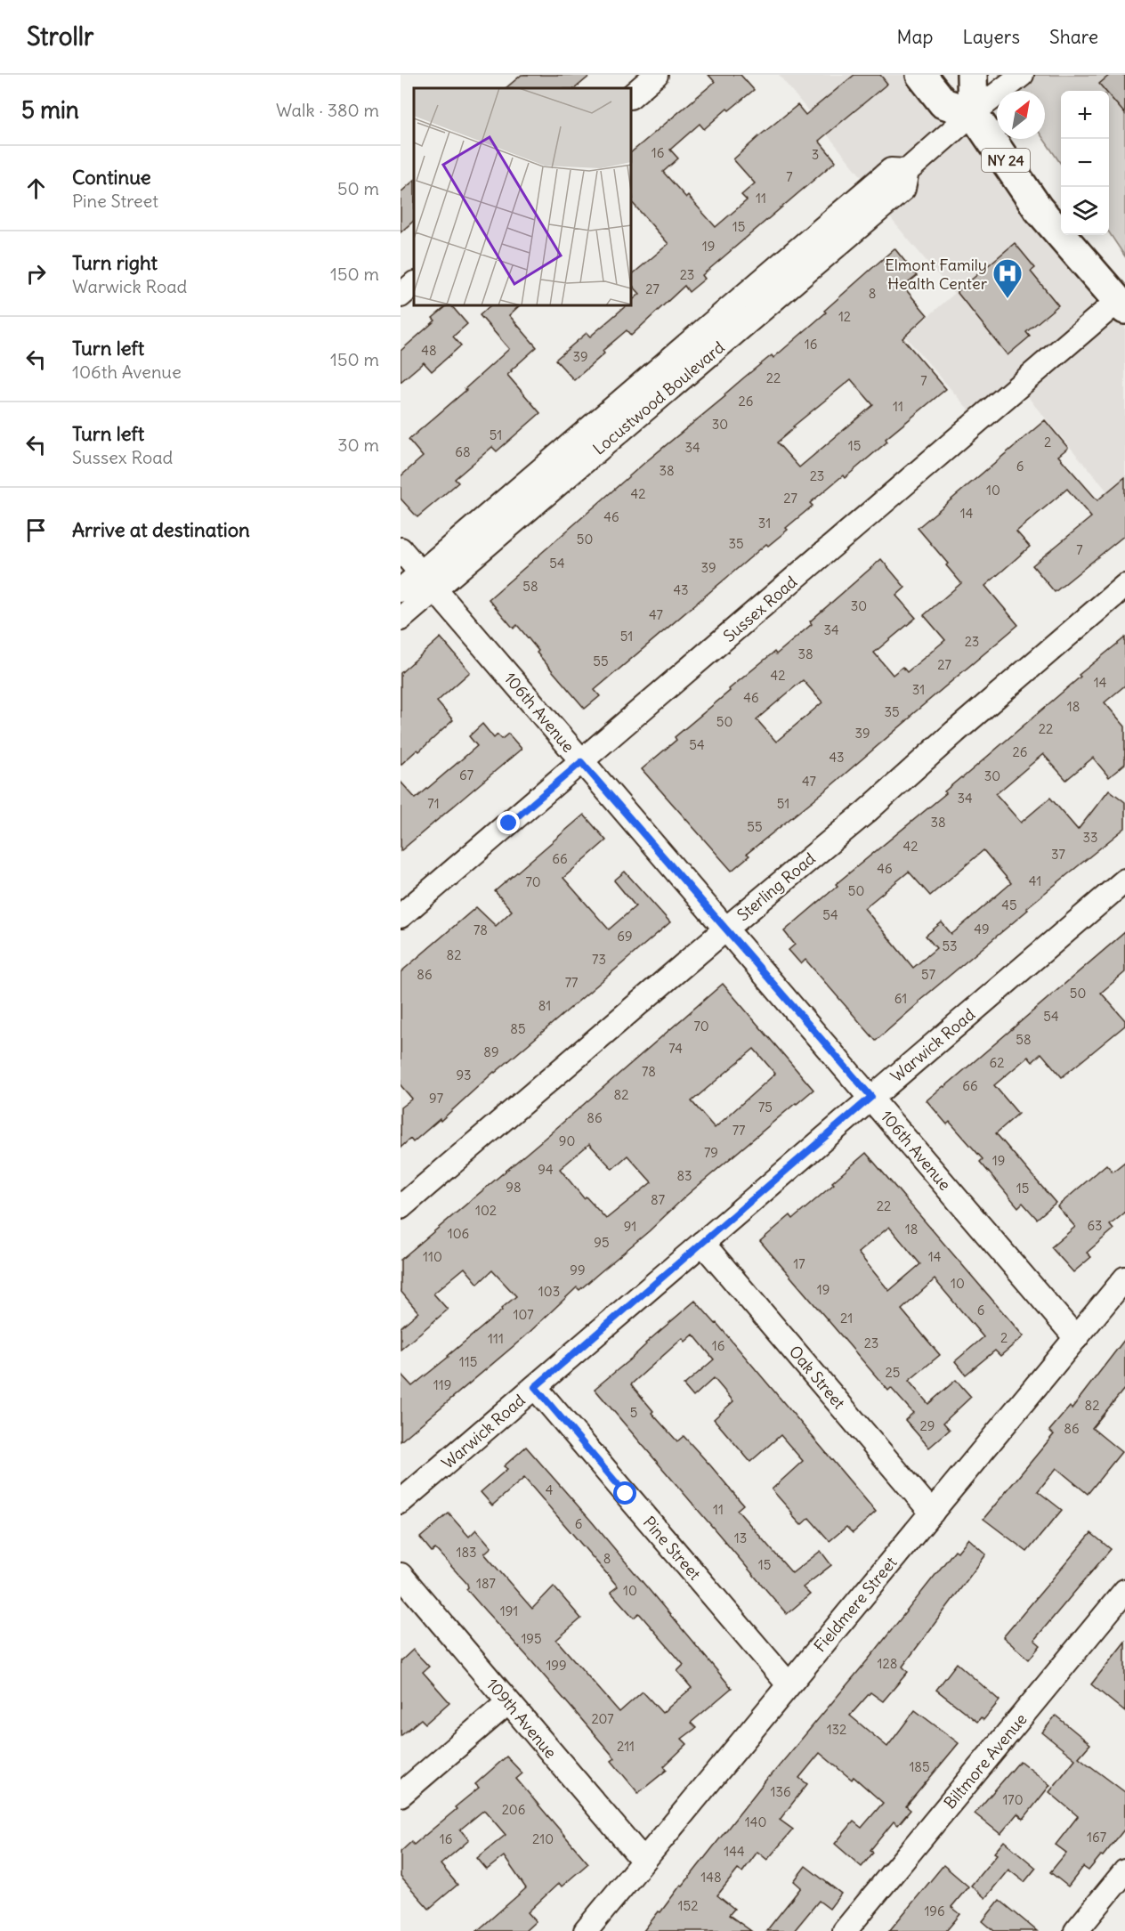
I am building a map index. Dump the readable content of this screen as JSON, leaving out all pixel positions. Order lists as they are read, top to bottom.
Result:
{
  "streets": {
    "main road": ["NY 24"],
    "street": [
      "Locustwood Boulevard",
      "Sussex Road",
      "106th Avenue",
      "Sterling Road",
      "Warwick Road",
      "Oak Street",
      "Pine Street",
      "Fieldmere Street",
      "109th Avenue",
      "Biltmore Avenue"
    ]
  },
  "crossings": [
    ["NY 24", "Locustwood Boulevard"],
    ["NY 24", "Sussex Road"],
    ["Locustwood Boulevard", "106th Avenue"],
    ["Sussex Road", "106th Avenue"],
    ["106th Avenue", "Sterling Road"],
    ["106th Avenue", "Warwick Road"],
    ["106th Avenue", "Fieldmere Street"],
    ["Warwick Road", "Oak Street"],
    ["Warwick Road", "Pine Street"],
    ["Oak Street", "Fieldmere Street"],
    ["Pine Street", "Fieldmere Street"],
    ["Fieldmere Street", "109th Avenue"]
  ],
  "places": {
    "hospital": ["Elmont Family Health Center"]
  },
  "house_numbers": [
    "16",
    "3",
    "7",
    "11",
    "15",
    "19",
    "23",
    "27",
    "8",
    "12",
    "16",
    "48",
    "39",
    "22",
    "7",
    "26",
    "11",
    "30",
    "51",
    "2",
    "15",
    "34",
    "68",
    "6",
    "38",
    "23",
    "10",
    "42",
    "27",
    "14",
    "46",
    "31",
    "50",
    "35",
    "7",
    "54",
    "39",
    "58",
    "43",
    "30",
    "47",
    "34",
    "51",
    "23",
    "38",
    "55",
    "27",
    "42",
    "14",
    "31",
    "46",
    "18",
    "35",
    "50",
    "22",
    "39",
    "54",
    "26",
    "43",
    "67",
    "30",
    "47",
    "34",
    "71",
    "51",
    "38",
    "55",
    "33",
    "42",
    "37",
    "66",
    "46",
    "41",
    "70",
    "50",
    "45",
    "54",
    "49",
    "78",
    "69",
    "53",
    "82",
    "73",
    "86",
    "57",
    "77",
    "50",
    "61",
    "81",
    "54",
    "70",
    "85",
    "58",
    "74",
    "89",
    "62",
    "78",
    "93",
    "66",
    "82",
    "97",
    "75",
    "86",
    "77",
    "90",
    "79",
    "19",
    "94",
    "83",
    "98",
    "15",
    "87",
    "22",
    "102",
    "63",
    "91",
    "18",
    "106",
    "95",
    "110",
    "14",
    "17",
    "99",
    "10",
    "19",
    "103",
    "6",
    "107",
    "21",
    "2",
    "111",
    "23",
    "16",
    "115",
    "25",
    "119",
    "82",
    "5",
    "29",
    "86",
    "4",
    "11",
    "6",
    "13",
    "183",
    "8",
    "15",
    "187",
    "10",
    "191",
    "195",
    "128",
    "199",
    "207",
    "132",
    "211",
    "185",
    "136",
    "170",
    "206",
    "140",
    "167",
    "16",
    "210",
    "144",
    "148",
    "152",
    "196"
  ],
  "north": "top right",
  "page": {
    "header": "Strollr",
    "nav": ["Map", "Layers", "Share"],
    "heading": ["5 min", "Walk · 380 m"],
    "map_buttons": ["+", "−"],
    "list": [
      ["Continue", "Pine Street", "50 m"],
      ["Turn right", "Warwick Road", "150 m"],
      ["Turn left", "106th Avenue", "150 m"],
      ["Turn left", "Sussex Road", "30 m"],
      "Arrive at destination"
    ]
  }
}
